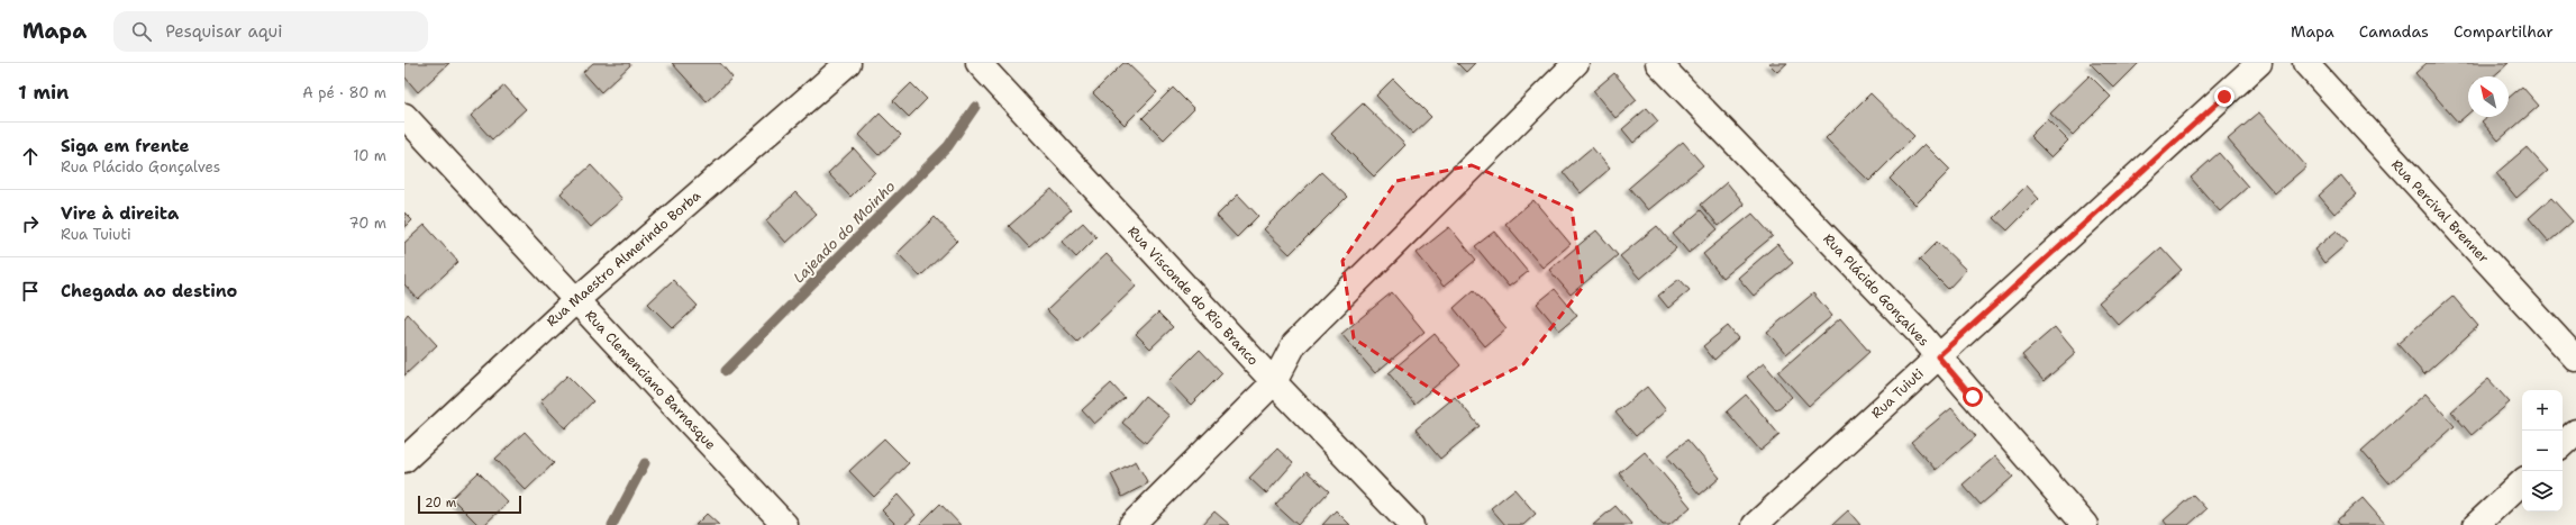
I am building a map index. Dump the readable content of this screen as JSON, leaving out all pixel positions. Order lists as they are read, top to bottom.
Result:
{
  "streets": {
    "street": [
      "Rua Percival Brenner",
      "Rua Maestro Almerindo Borba",
      "Rua Plácido Gonçalves",
      "Rua Visconde do Rio Branco",
      "Rua Clemenciano Barnasque",
      "Rua Tuiuti"
    ]
  },
  "crossings": [
    ["Rua Maestro Almerindo Borba", "Rua Clemenciano Barnasque"],
    ["Rua Plácido Gonçalves", "Rua Tuiuti"]
  ],
  "water": ["Lajeado do Moinho"],
  "scale_bar": "20 m",
  "north": "top left",
  "page": {
    "header": "Mapa",
    "search": "Pesquisar aqui",
    "nav": ["Mapa", "Camadas", "Compartilhar"],
    "heading": ["1 min", "A pé · 80 m"],
    "list": [
      ["Siga em frente", "Rua Plácido Gonçalves", "10 m"],
      ["Vire à direita", "Rua Tuiuti", "70 m"],
      "Chegada ao destino"
    ],
    "map_buttons": ["+", "−"],
    "scale": "20 m"
  }
}
